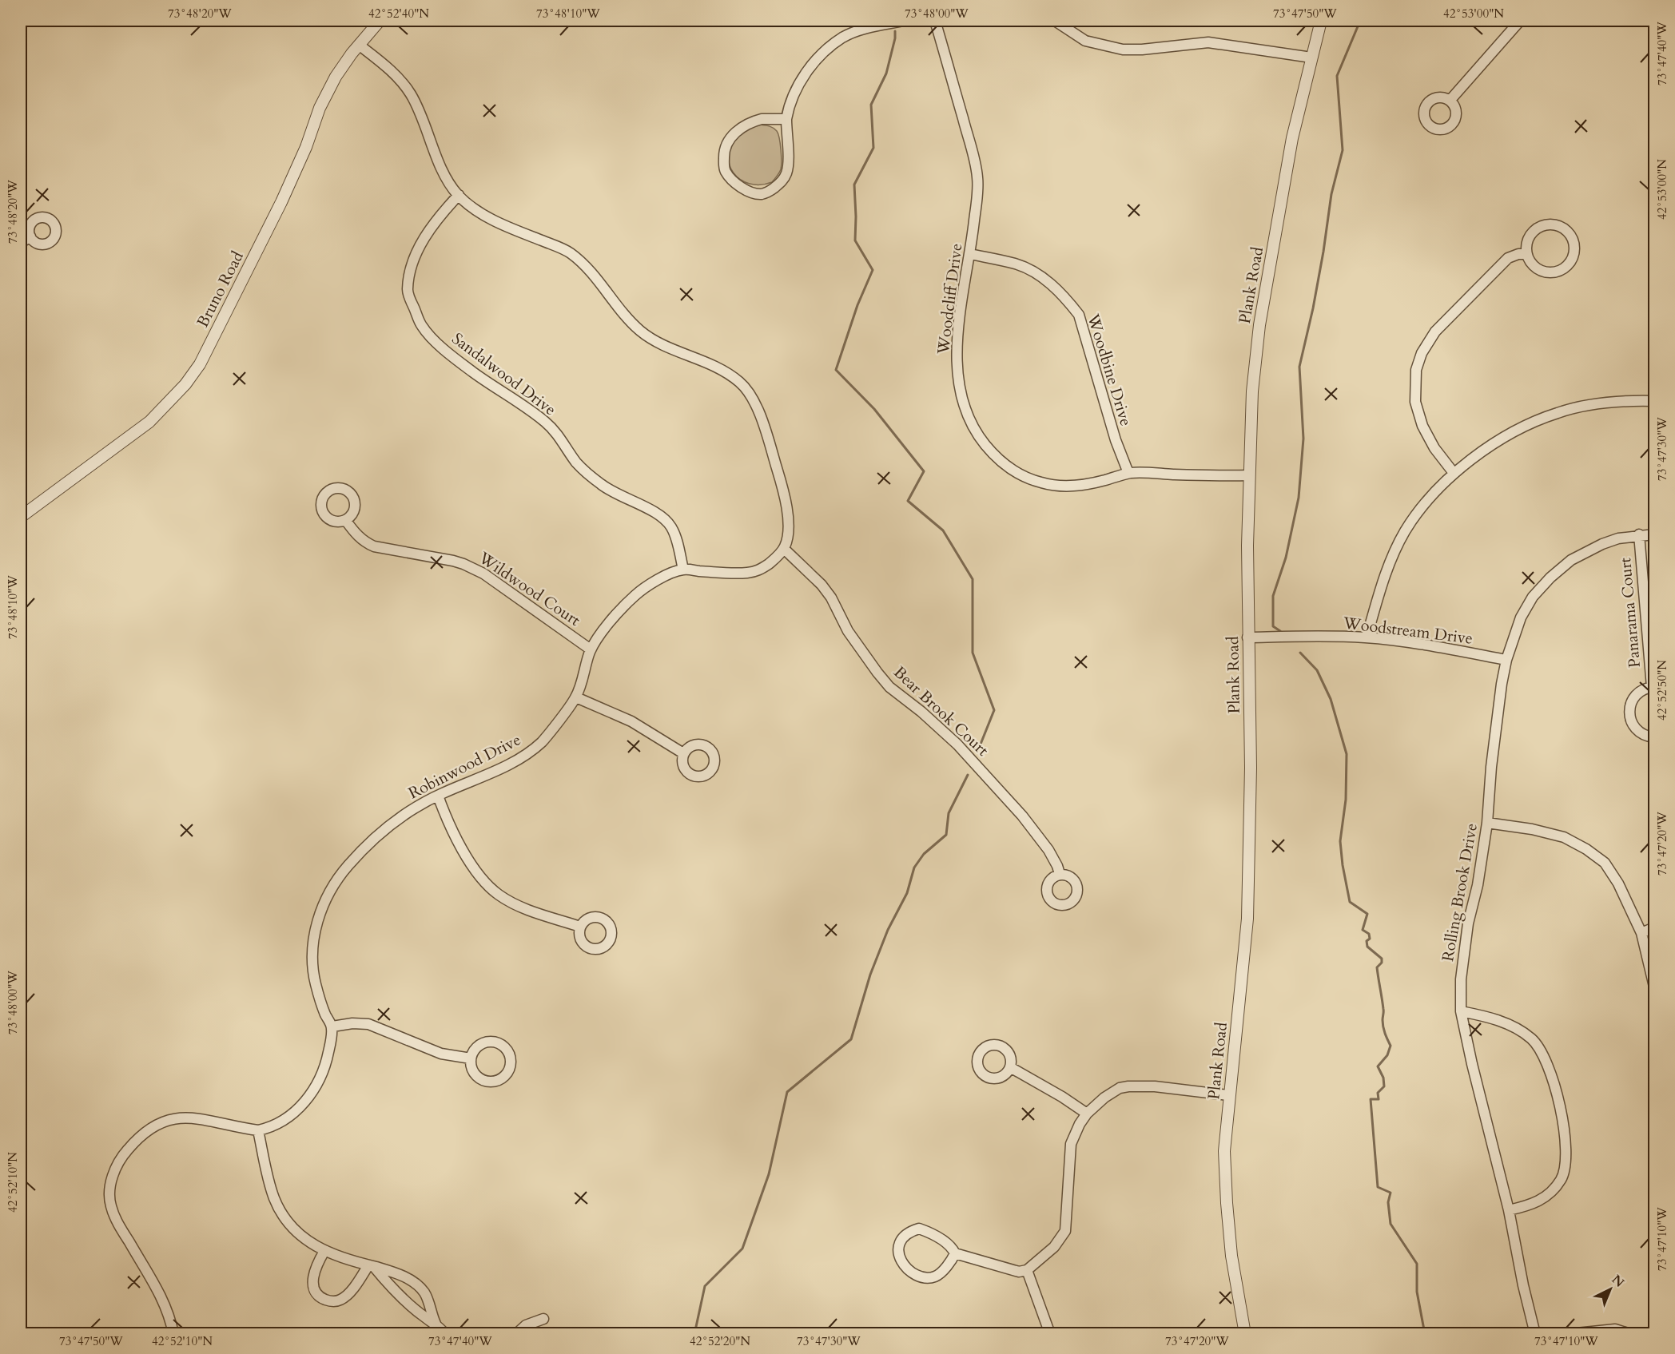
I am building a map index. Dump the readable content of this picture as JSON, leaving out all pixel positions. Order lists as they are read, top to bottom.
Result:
{
  "streets": {
    "street": [
      "Plank Road",
      "Bruno Road",
      "Woodcliff Drive",
      "Woodbine Drive",
      "Sandalwood Drive",
      "Wildwood Court",
      "Panarama Court",
      "Woodstream Drive",
      "Bear Brook Court",
      "Robinwood Drive",
      "Rolling Brook Drive"
    ]
  },
  "crossings": [
    ["Plank Road", "Woodcliff Drive"],
    ["Plank Road", "Woodstream Drive"],
    ["Woodcliff Drive", "Woodbine Drive"],
    ["Sandalwood Drive", "Robinwood Drive"],
    ["Wildwood Court", "Robinwood Drive"],
    ["Panarama Court", "Rolling Brook Drive"],
    ["Woodstream Drive", "Rolling Brook Drive"],
    ["Bear Brook Court", "Robinwood Drive"]
  ],
  "north": "top right",
  "coordinates": [
    "73°48'20\"W",
    "42°52'40\"N",
    "73°48'10\"W",
    "73°48'00\"W",
    "73°47'50\"W",
    "42°53'00\"N",
    "73°47'40\"W",
    "73°47'30\"W",
    "42°52'50\"N",
    "73°47'20\"W",
    "42°52'10\"N",
    "73°47'10\"W",
    "42°52'20\"N"
  ]
}
